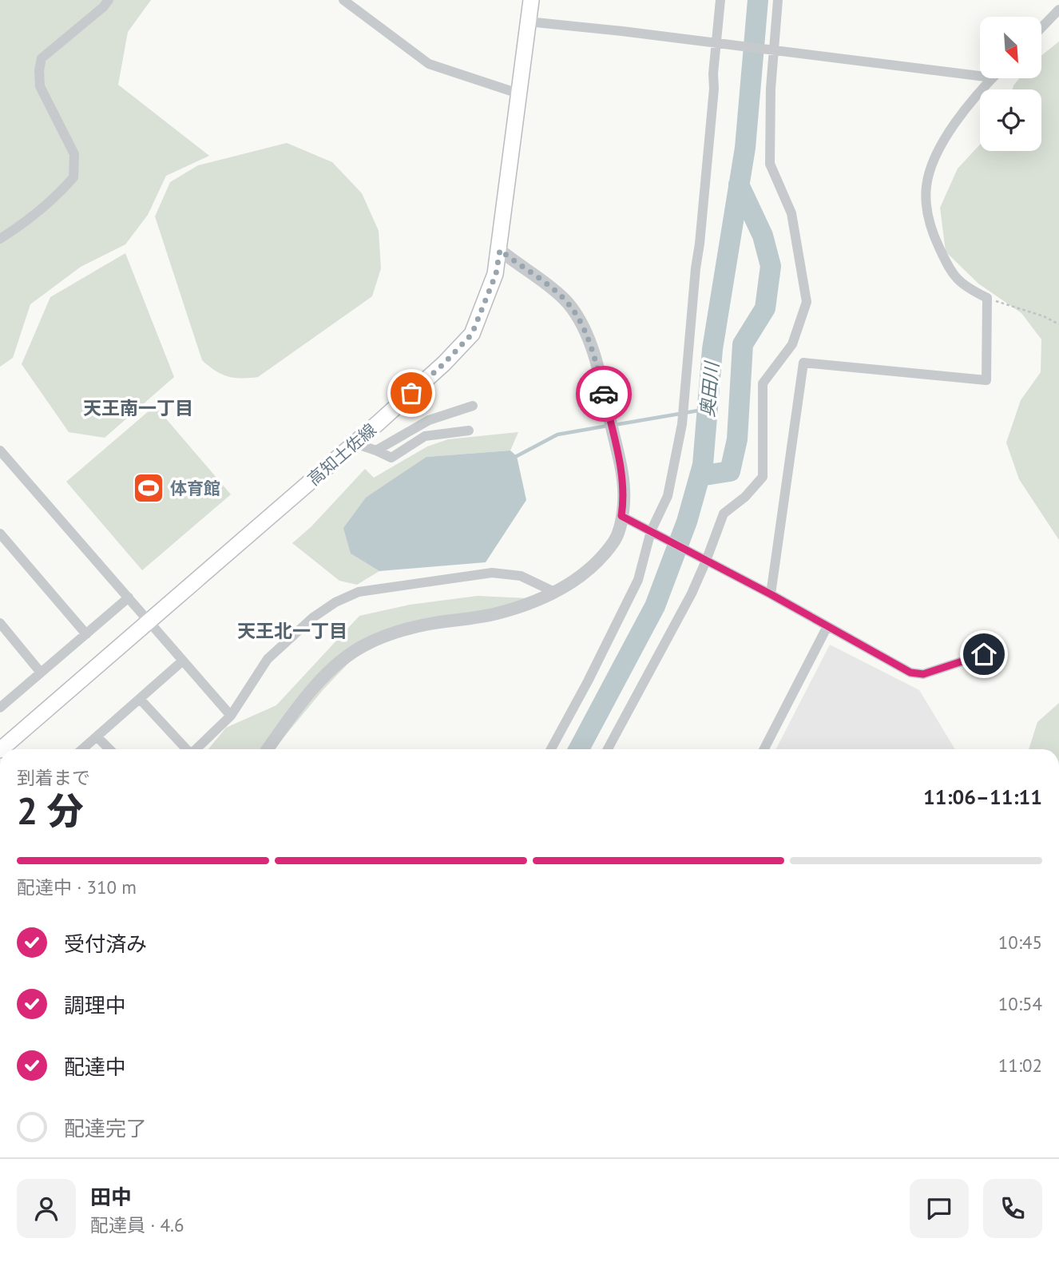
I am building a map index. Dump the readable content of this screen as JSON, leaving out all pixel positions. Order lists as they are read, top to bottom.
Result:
{
  "streets": {
    "main road": ["高知土佐線"]
  },
  "districts": ["天王南一丁目", "天王北一丁目"],
  "water": ["奥田川"],
  "places": {
    "sports": ["体育館"]
  },
  "north": "bottom right",
  "page": {
    "heading": ["2 分", "到着まで", "11:06–11:11"],
    "panel": ["田中", "配達員 · 4.6"],
    "bar": "配達中 · 310 m",
    "list": [
      ["受付済み", "10:45"],
      ["調理中", "10:54"],
      ["配達中", "11:02"],
      "配達完了"
    ]
  }
}
